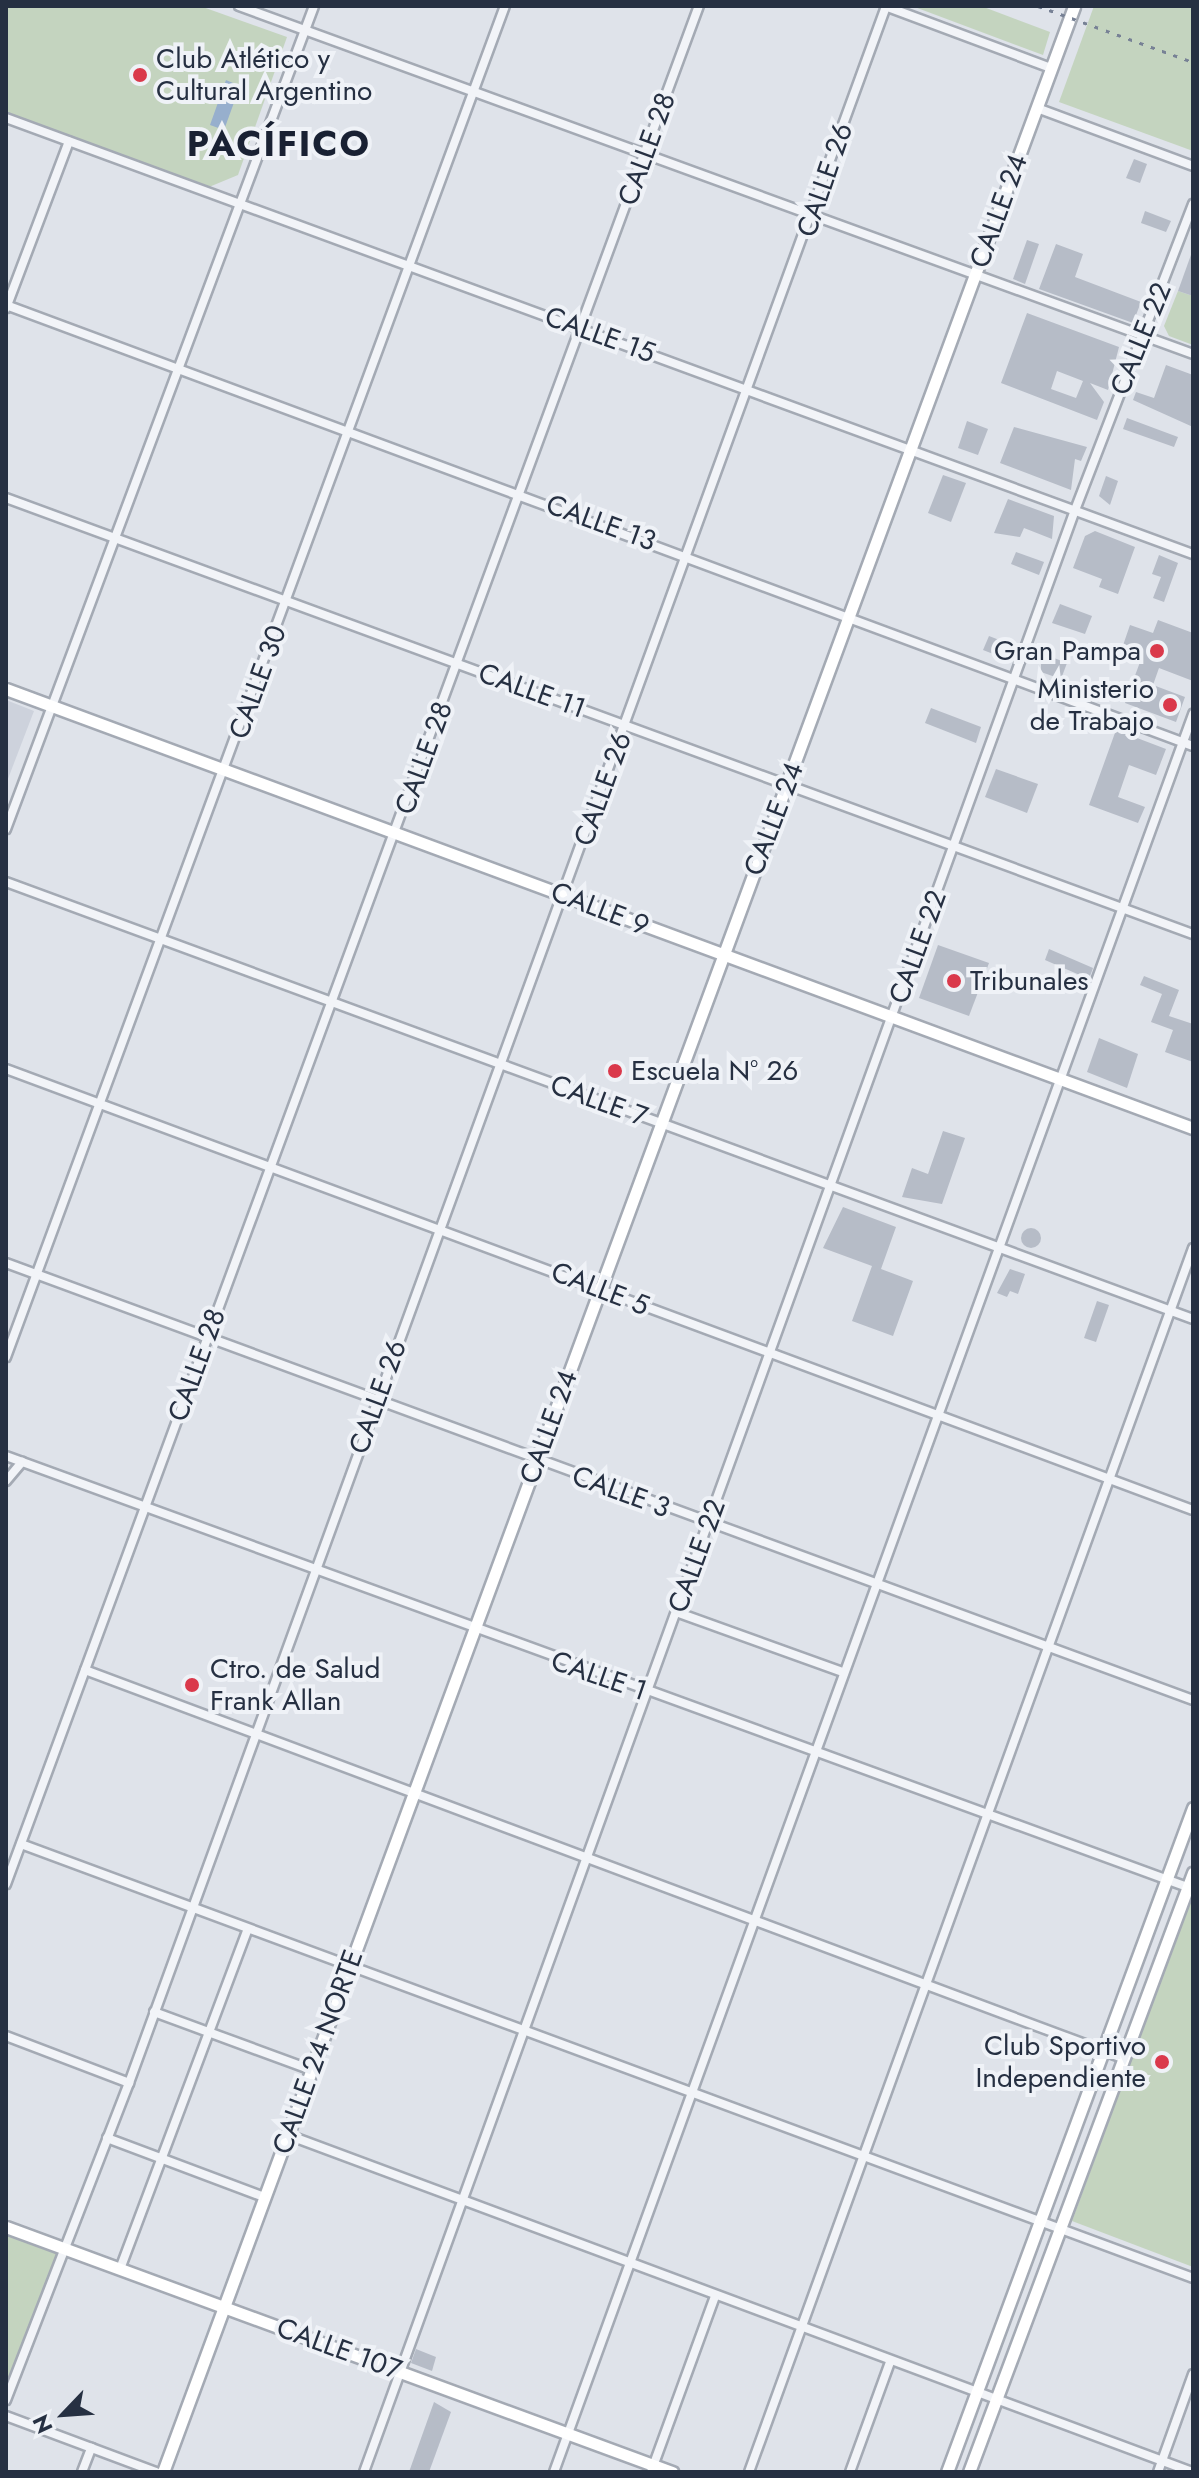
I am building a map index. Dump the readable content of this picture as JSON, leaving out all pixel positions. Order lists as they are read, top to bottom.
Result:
{
  "streets": {
    "street": [
      "CALLE 28",
      "CALLE 26",
      "CALLE 24",
      "CALLE 15",
      "CALLE 22",
      "CALLE 13",
      "CALLE 30",
      "CALLE 11",
      "CALLE 9",
      "CALLE 7",
      "CALLE 5",
      "CALLE 3",
      "CALLE 1",
      "CALLE 24 NORTE",
      "CALLE 107"
    ]
  },
  "crossings": [
    ["CALLE 28", "CALLE 15"],
    ["CALLE 28", "CALLE 13"],
    ["CALLE 28", "CALLE 11"],
    ["CALLE 28", "CALLE 9"],
    ["CALLE 28", "CALLE 7"],
    ["CALLE 28", "CALLE 5"],
    ["CALLE 28", "CALLE 3"],
    ["CALLE 28", "CALLE 1"],
    ["CALLE 26", "CALLE 15"],
    ["CALLE 26", "CALLE 13"],
    ["CALLE 26", "CALLE 11"],
    ["CALLE 26", "CALLE 9"],
    ["CALLE 26", "CALLE 7"],
    ["CALLE 26", "CALLE 5"],
    ["CALLE 26", "CALLE 3"],
    ["CALLE 26", "CALLE 1"],
    ["CALLE 26", "CALLE 107"],
    ["CALLE 24", "CALLE 15"],
    ["CALLE 24", "CALLE 13"],
    ["CALLE 24", "CALLE 11"],
    ["CALLE 24", "CALLE 9"],
    ["CALLE 24", "CALLE 7"],
    ["CALLE 24", "CALLE 5"],
    ["CALLE 24", "CALLE 3"],
    ["CALLE 24", "CALLE 1"],
    ["CALLE 24", "CALLE 24 NORTE"],
    ["CALLE 15", "CALLE 22"],
    ["CALLE 15", "CALLE 30"],
    ["CALLE 22", "CALLE 13"],
    ["CALLE 22", "CALLE 11"],
    ["CALLE 22", "CALLE 9"],
    ["CALLE 22", "CALLE 7"],
    ["CALLE 22", "CALLE 5"],
    ["CALLE 22", "CALLE 3"],
    ["CALLE 22", "CALLE 1"],
    ["CALLE 22", "CALLE 107"],
    ["CALLE 13", "CALLE 30"],
    ["CALLE 30", "CALLE 11"],
    ["CALLE 30", "CALLE 9"],
    ["CALLE 30", "CALLE 7"],
    ["CALLE 30", "CALLE 5"],
    ["CALLE 30", "CALLE 3"],
    ["CALLE 1", "CALLE 24 NORTE"],
    ["CALLE 24 NORTE", "CALLE 107"]
  ],
  "districts": ["PACÍFICO"],
  "places": [
    "Club Atlético y Cultural Argentino",
    "Gran Pampa",
    "Ministerio de Trabajo",
    "Tribunales",
    "Escuela N° 26",
    "Ctro. de Salud Frank Allan",
    "Club Sportivo Independiente"
  ],
  "north": "bottom left"
}
